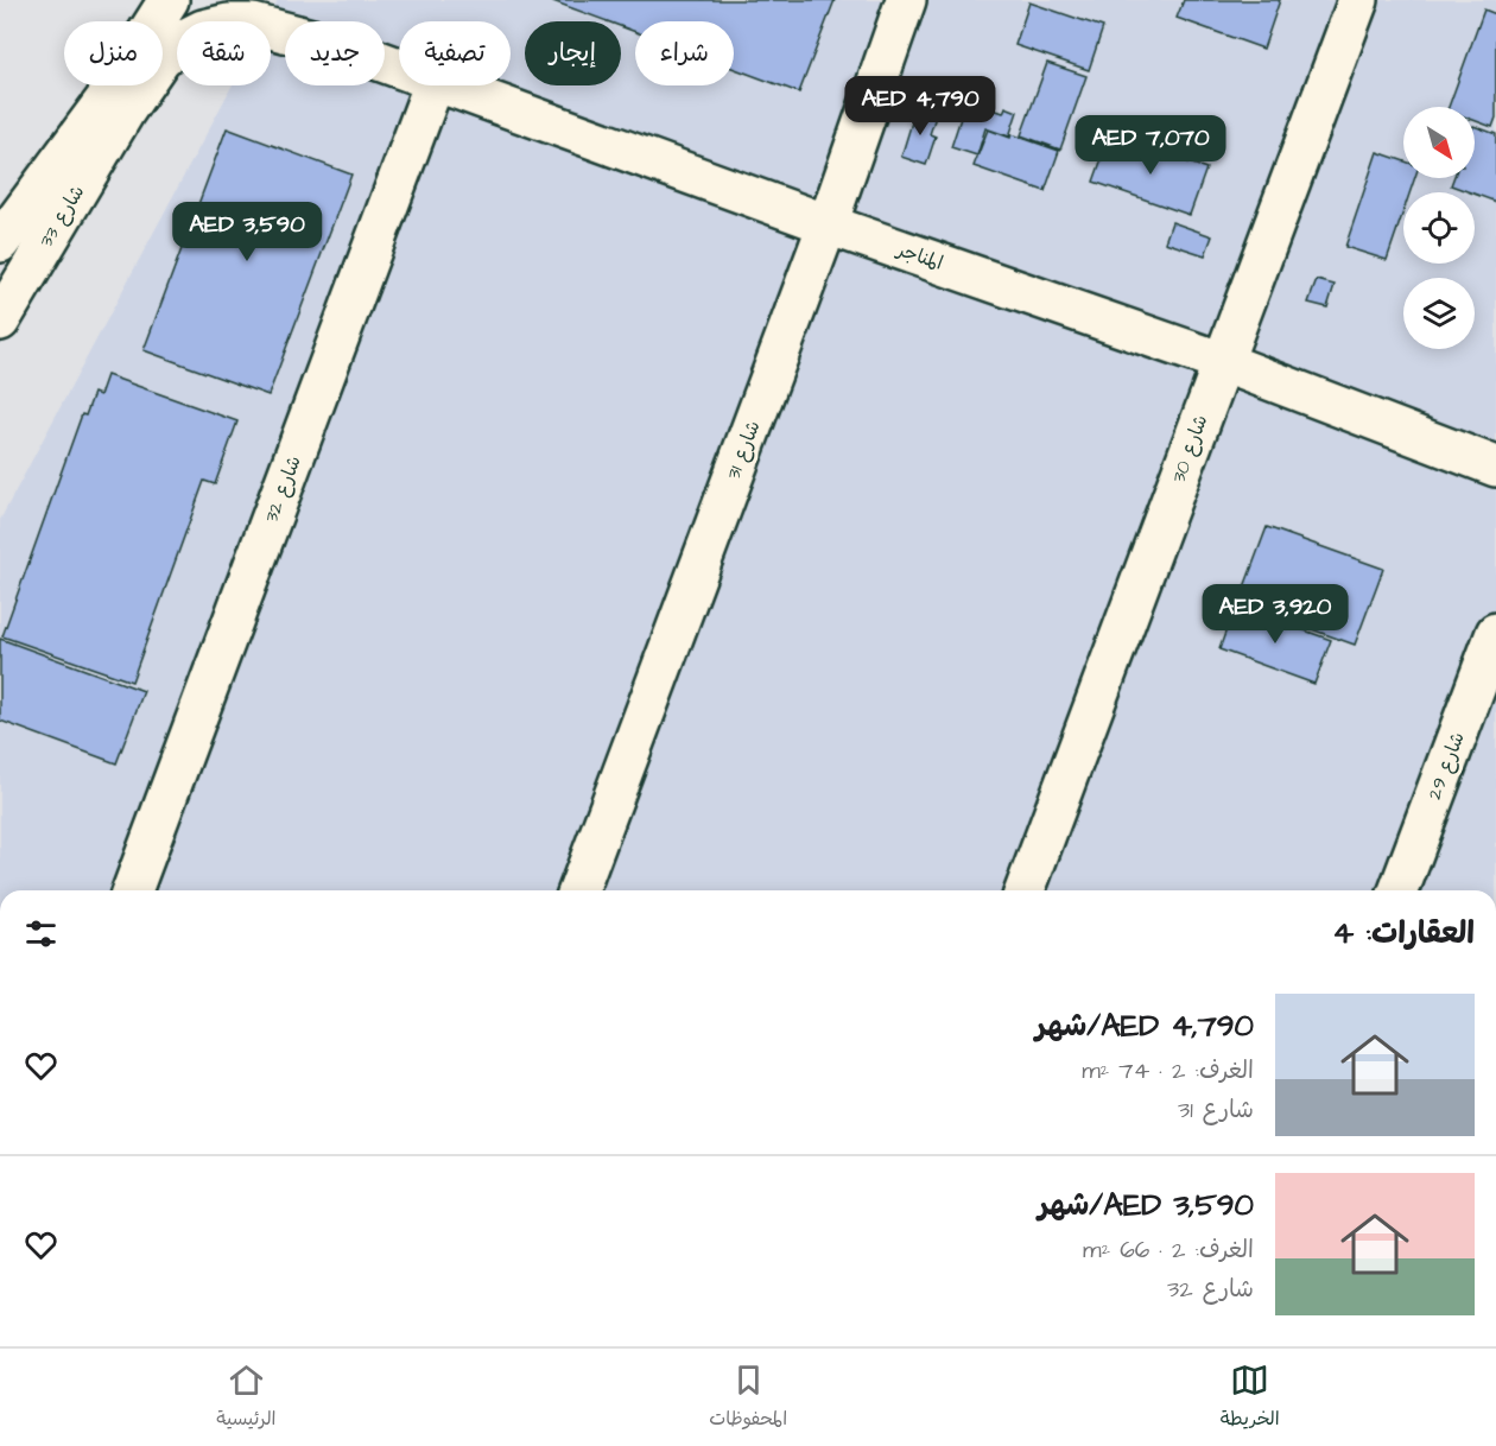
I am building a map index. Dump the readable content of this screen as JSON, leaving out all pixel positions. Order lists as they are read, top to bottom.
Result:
{
  "streets": {
    "street": [
      "شارع 33",
      "المناجر",
      "شارع 30",
      "شارع 31",
      "شارع 32",
      "شارع 29"
    ]
  },
  "crossings": [
    ["شارع 33", "المناجر"],
    ["المناجر", "شارع 30"],
    ["المناجر", "شارع 31"]
  ],
  "north": "bottom right",
  "page": {
    "chip": [
      "شراء",
      "إيجار",
      "تصفية",
      "جديد",
      "شقة",
      "منزل"
    ],
    "price": [
      "AED 4,790",
      "AED 7,070",
      "AED 3,590",
      "AED 3,920"
    ],
    "heading": "العقارات: 4",
    "list": [
      {
        "name": "AED 4,790/شهر",
        "note": "الغرف: 2 · 74 m² · شارع 31"
      },
      {
        "name": "AED 3,590/شهر",
        "note": "الغرف: 2 · 66 m² · شارع 32"
      }
    ],
    "tabs": ["الخريطة", "المحفوظات", "الرئيسية"]
  }
}
